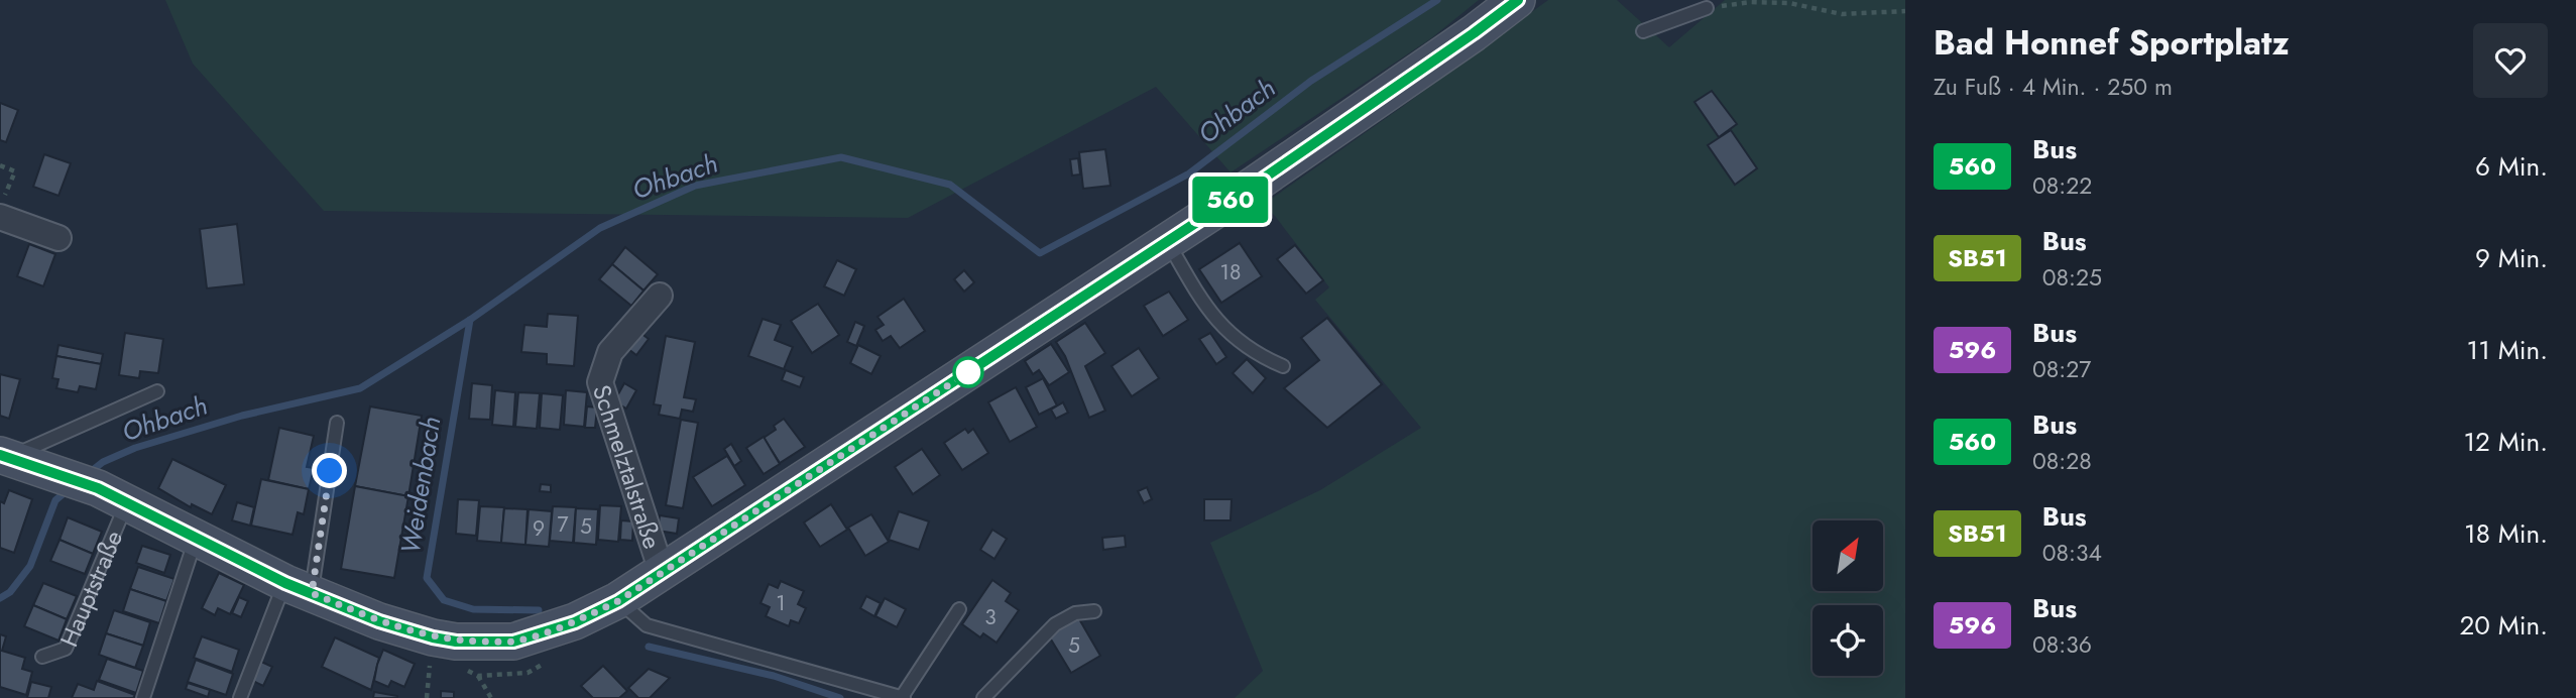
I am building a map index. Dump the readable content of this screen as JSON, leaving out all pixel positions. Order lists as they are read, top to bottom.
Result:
{
  "streets": {
    "main road": ["Schmelztalstraße", "Hauptstraße"]
  },
  "crossings": [
    ["Schmelztalstraße", "Hauptstraße"]
  ],
  "water": ["Ohbach", "Weidenbach"],
  "lines": ["bus line 560"],
  "house_numbers": [
    "18",
    "7",
    "5",
    "9",
    "1",
    "3",
    "5"
  ],
  "north": "top right",
  "page": {
    "on_map": "560",
    "heading": ["Bad Honnef Sportplatz", "Zu Fuß · 4 Min. · 250 m"],
    "list": [
      {
        "mark": "560",
        "name": "Bus",
        "note": "08:22",
        "value": "6 Min."
      },
      {
        "mark": "SB51",
        "name": "Bus",
        "note": "08:25",
        "value": "9 Min."
      },
      {
        "mark": "596",
        "name": "Bus",
        "note": "08:27",
        "value": "11 Min."
      },
      {
        "mark": "560",
        "name": "Bus",
        "note": "08:28",
        "value": "12 Min."
      },
      {
        "mark": "SB51",
        "name": "Bus",
        "note": "08:34",
        "value": "18 Min."
      },
      {
        "mark": "596",
        "name": "Bus",
        "note": "08:36",
        "value": "20 Min."
      }
    ]
  }
}
